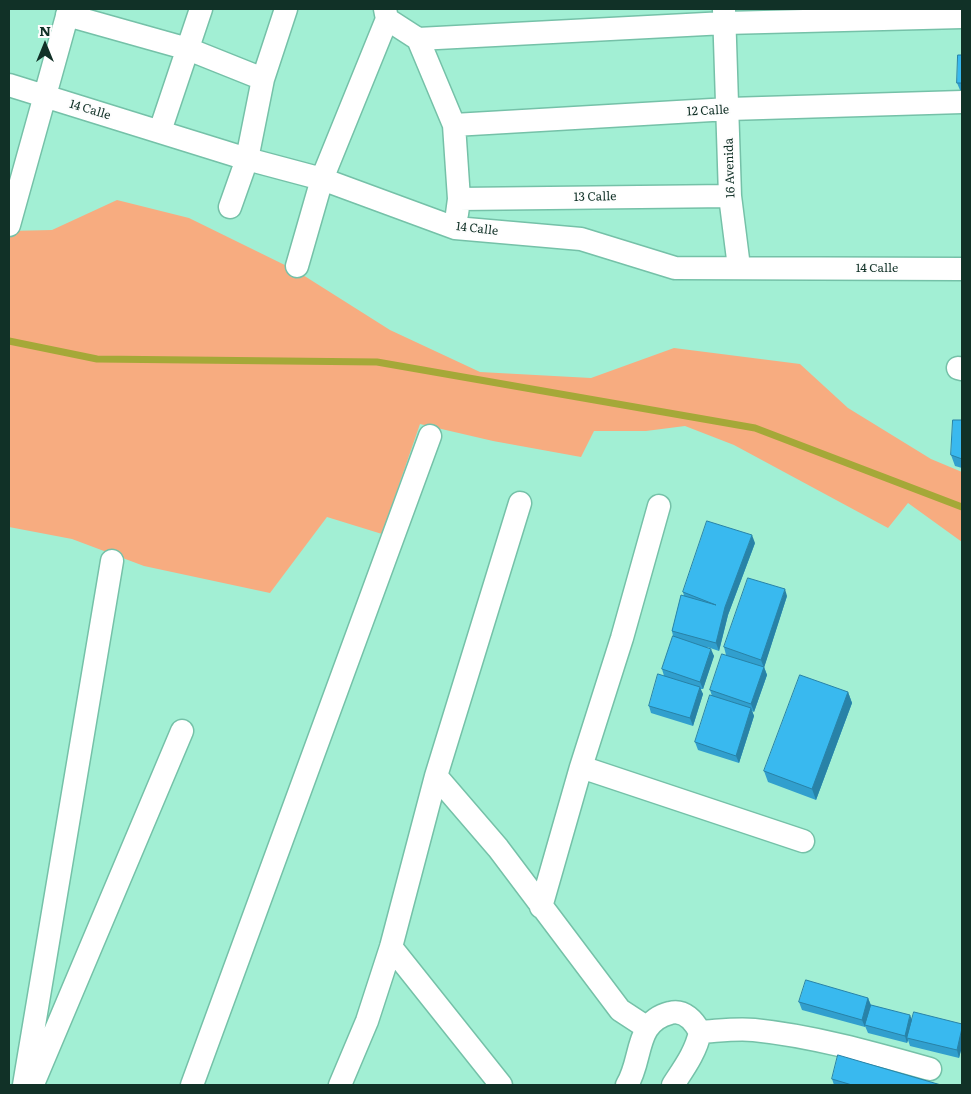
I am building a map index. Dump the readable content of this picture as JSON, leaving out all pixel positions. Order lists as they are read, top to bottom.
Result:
{
  "streets": {
    "street": [
      "14 Calle",
      "12 Calle",
      "16 Avenida",
      "13 Calle"
    ]
  },
  "crossings": [
    ["14 Calle", "16 Avenida"],
    ["12 Calle", "16 Avenida"],
    ["16 Avenida", "13 Calle"]
  ],
  "north": "top"
}
